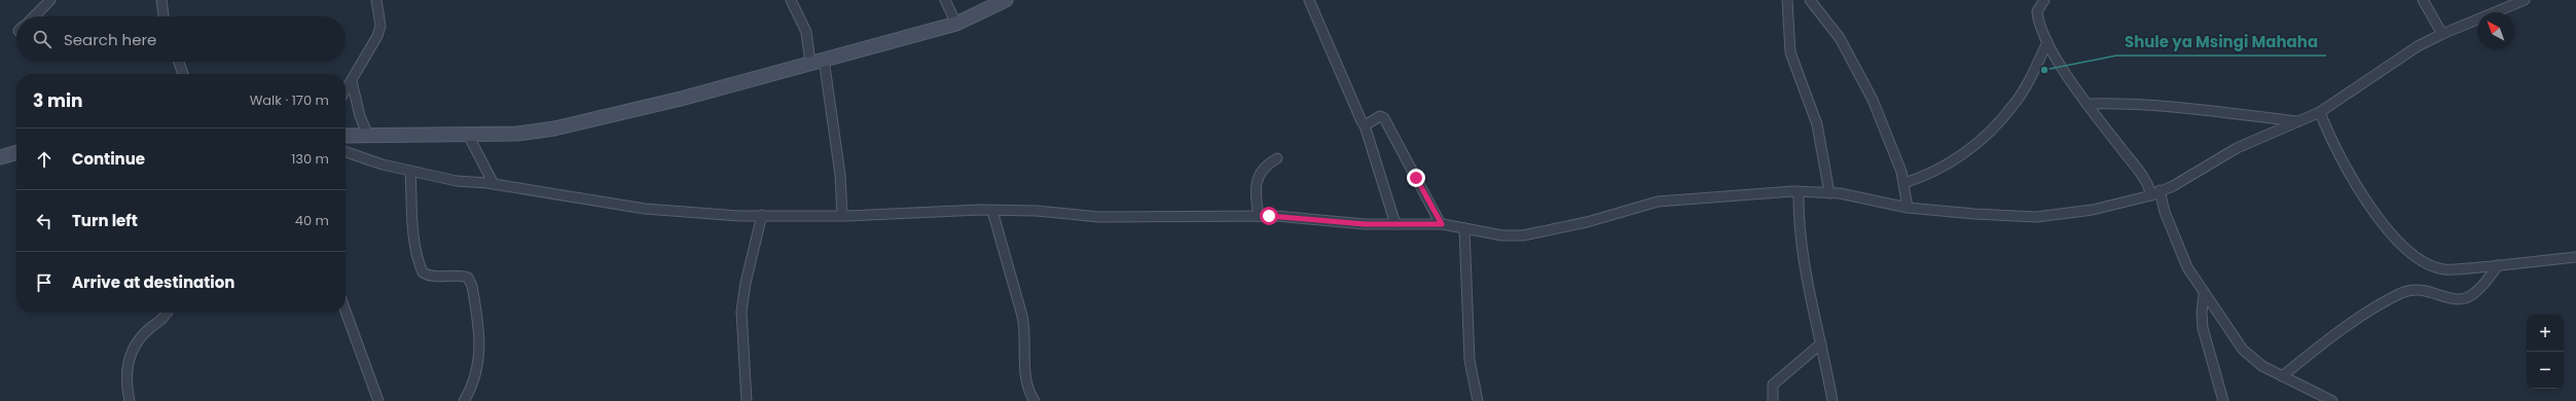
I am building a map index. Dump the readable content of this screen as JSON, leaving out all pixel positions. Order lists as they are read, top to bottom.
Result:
{
  "places": ["Shule ya Msingi Mahaha"],
  "north": "top left",
  "page": {
    "search": "Search here",
    "heading": ["3 min", "Walk · 170 m"],
    "list": [
      ["Continue", "130 m"],
      ["Turn left", "40 m"],
      "Arrive at destination"
    ],
    "map_buttons": ["+", "−"]
  }
}
